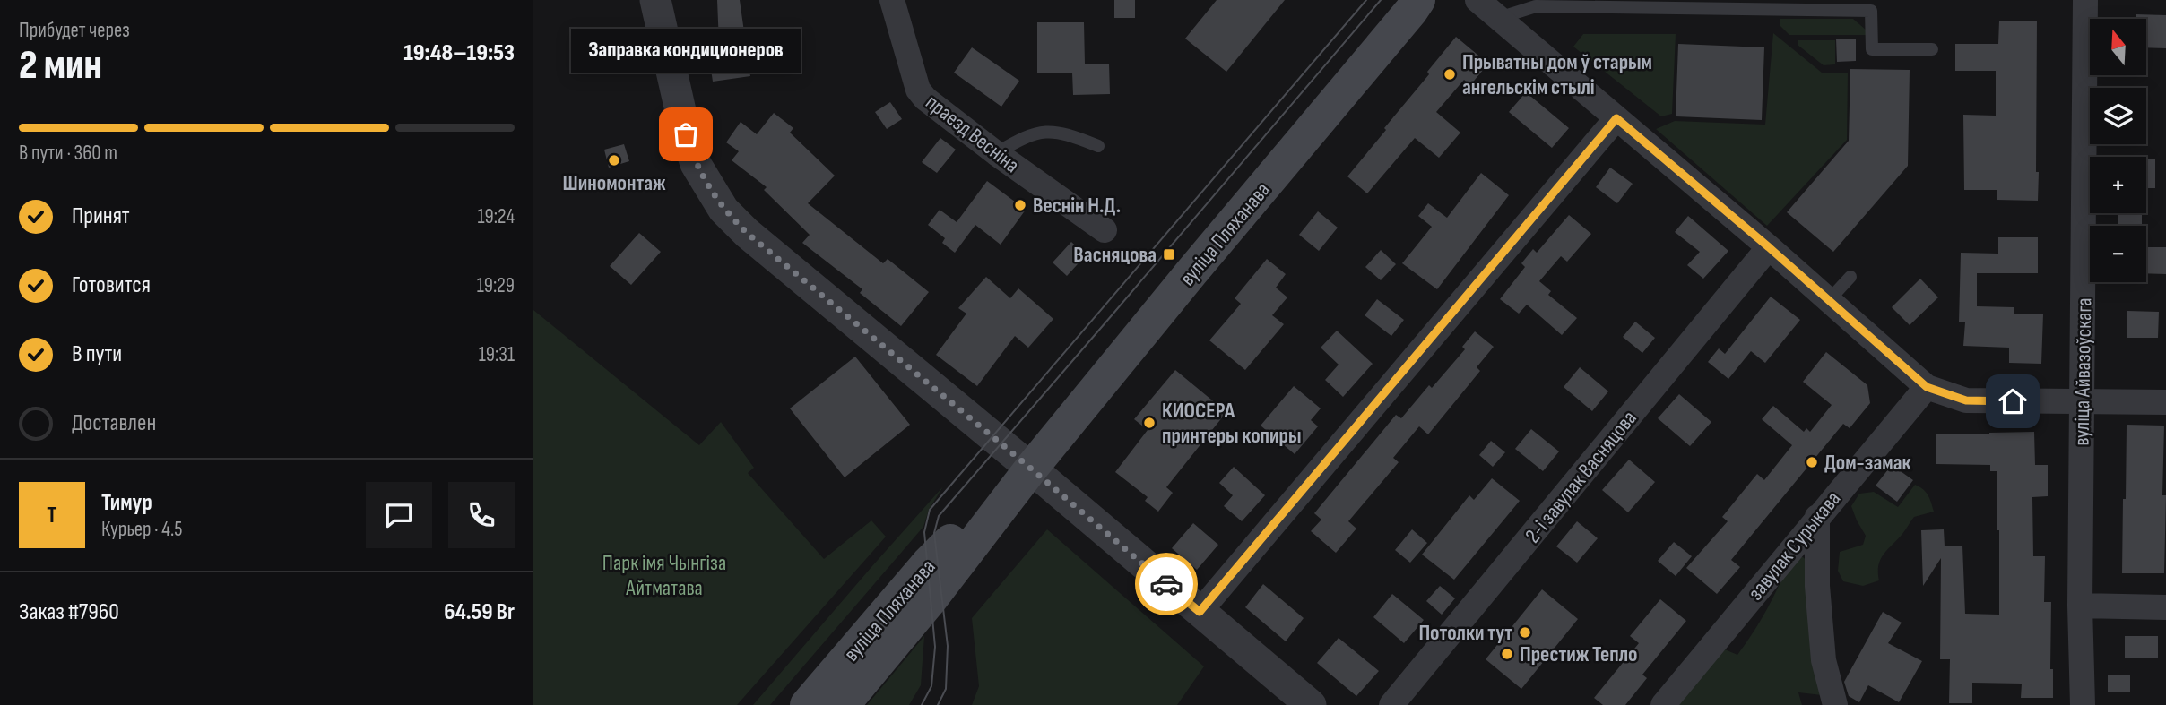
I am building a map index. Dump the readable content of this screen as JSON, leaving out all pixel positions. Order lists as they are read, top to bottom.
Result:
{
  "streets": {
    "main road": ["вуліца Пляханава"],
    "street": [
      "праезд Весніна",
      "вуліца Айвазоўскага",
      "2-і завулак Васняцова",
      "завулак Сурыкава"
    ]
  },
  "parks": ["Парк імя Чынгіза Айтматава"],
  "places": {
    "other": [
      "Прыватны дом ў старым ангельскім стылі",
      "Заправка кондиционеров",
      "Шиномонтаж",
      "Веснін Н.Д.",
      "КИОСЕРА принтеры копиры",
      "Дом-замак",
      "Потолки тут",
      "Престиж Тепло"
    ],
    "transit": ["Васняцова"]
  },
  "north": "top",
  "page": {
    "heading": ["2 мин", "Прибудет через", "19:48–19:53"],
    "panel": [
      "Тимур",
      "Курьер · 4.5",
      "Заказ #7960",
      "64.59 Br"
    ],
    "map_buttons": ["+", "−"],
    "bubble": "Заправка кондиционеров",
    "bar": "В пути · 360 m",
    "list": [
      ["Принят", "19:24"],
      ["Готовится", "19:29"],
      ["В пути", "19:31"],
      "Доставлен"
    ],
    "round": "Т"
  }
}
